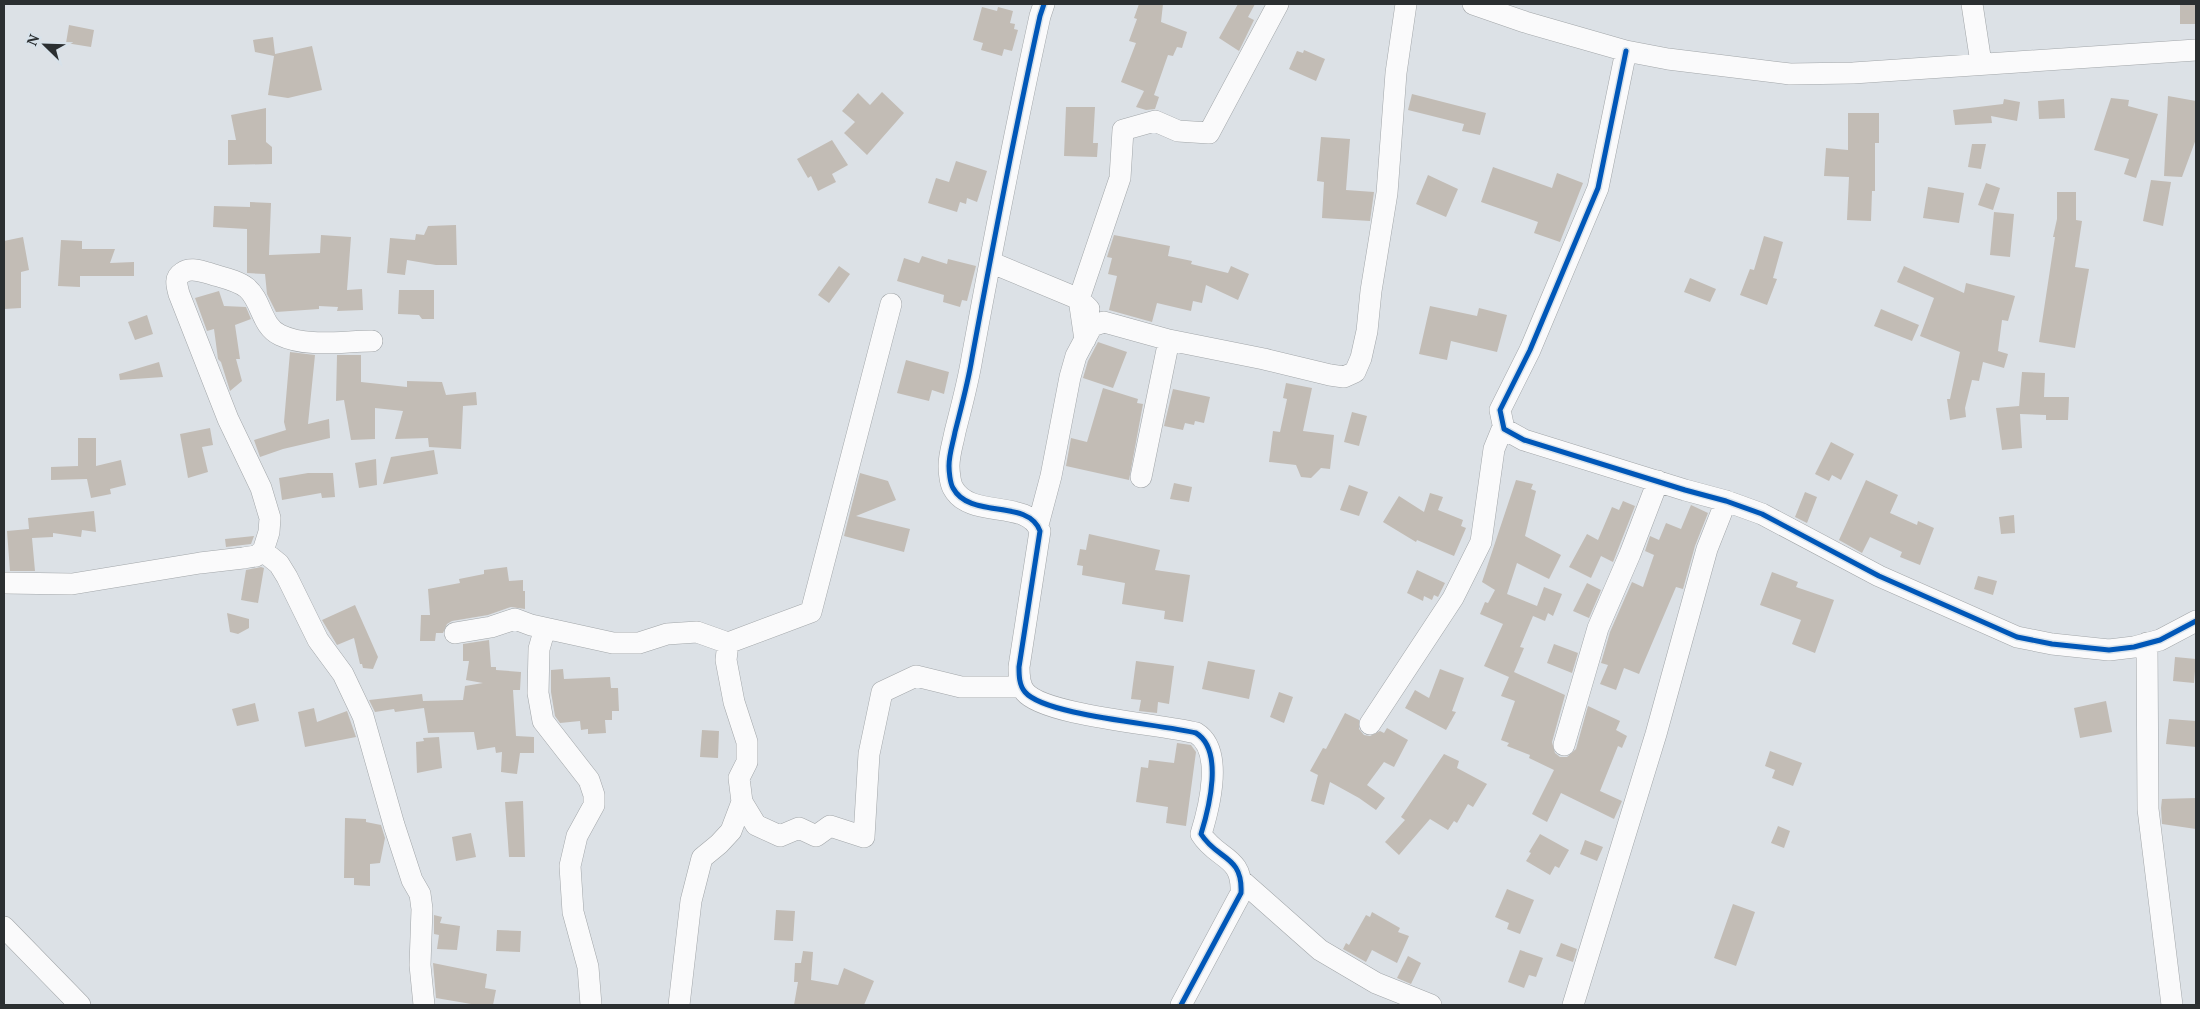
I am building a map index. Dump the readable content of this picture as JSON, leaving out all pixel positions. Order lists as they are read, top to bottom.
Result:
{
  "north": "top left"
}
